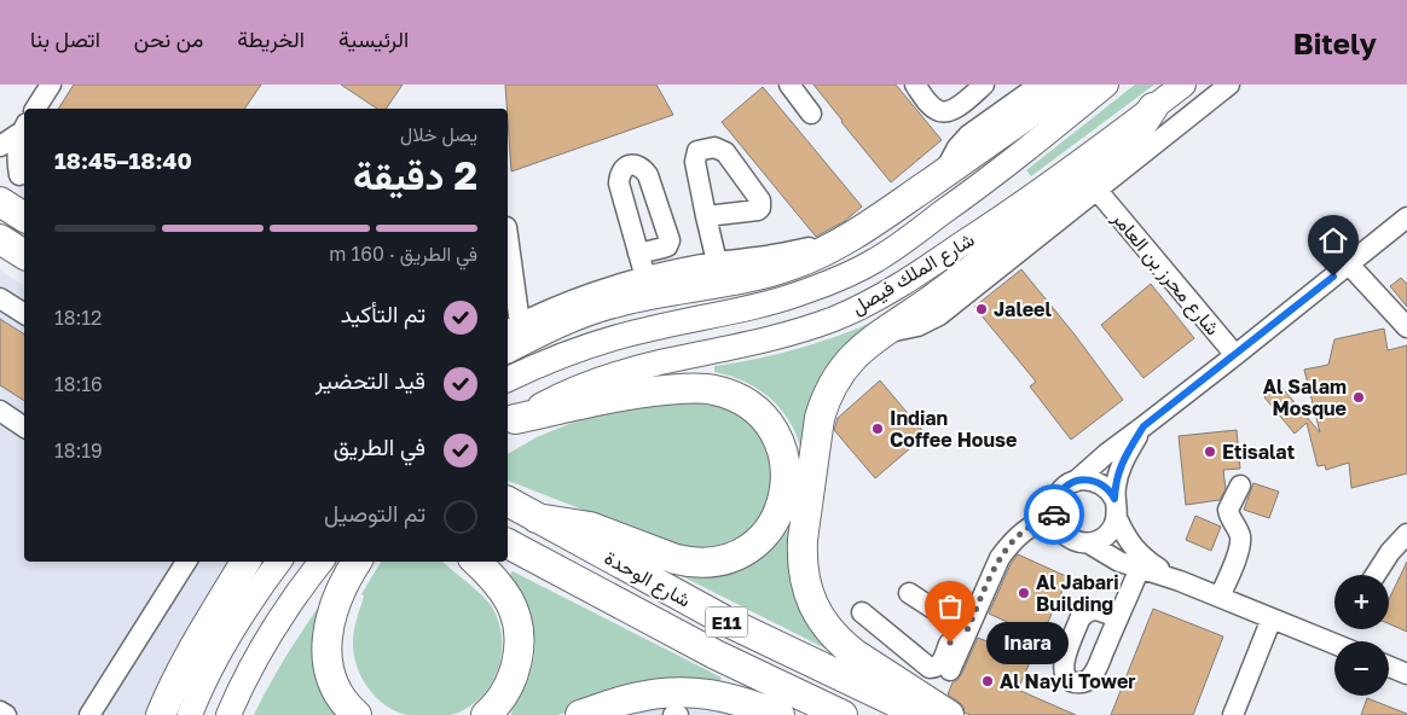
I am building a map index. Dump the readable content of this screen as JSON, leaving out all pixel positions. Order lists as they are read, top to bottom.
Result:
{
  "streets": {
    "highway": ["شارع الوحدة", "E11"],
    "main road": ["شارع الملك فيصل"],
    "street": ["شارع محرز بن العامر"]
  },
  "crossings": [
    ["شارع الملك فيصل", "شارع محرز بن العامر"]
  ],
  "places": [
    "Jaleel",
    "Al Salam Mosque",
    "Indian Coffee House",
    "Etisalat",
    "Al Jabari Building",
    "Inara",
    "Al Nayli Tower"
  ],
  "page": {
    "header": "Bitely",
    "nav": [
      "الرئيسية",
      "الخريطة",
      "من نحن",
      "اتصل بنا"
    ],
    "heading": ["2 دقيقة", "يصل خلال", "18:40–18:45"],
    "bar": "في الطريق · 160 m",
    "list": [
      ["تم التأكيد", "18:12"],
      ["قيد التحضير", "18:16"],
      ["في الطريق", "18:19"],
      "تم التوصيل"
    ],
    "map_buttons": ["+", "−"],
    "bubble": "Inara"
  }
}
